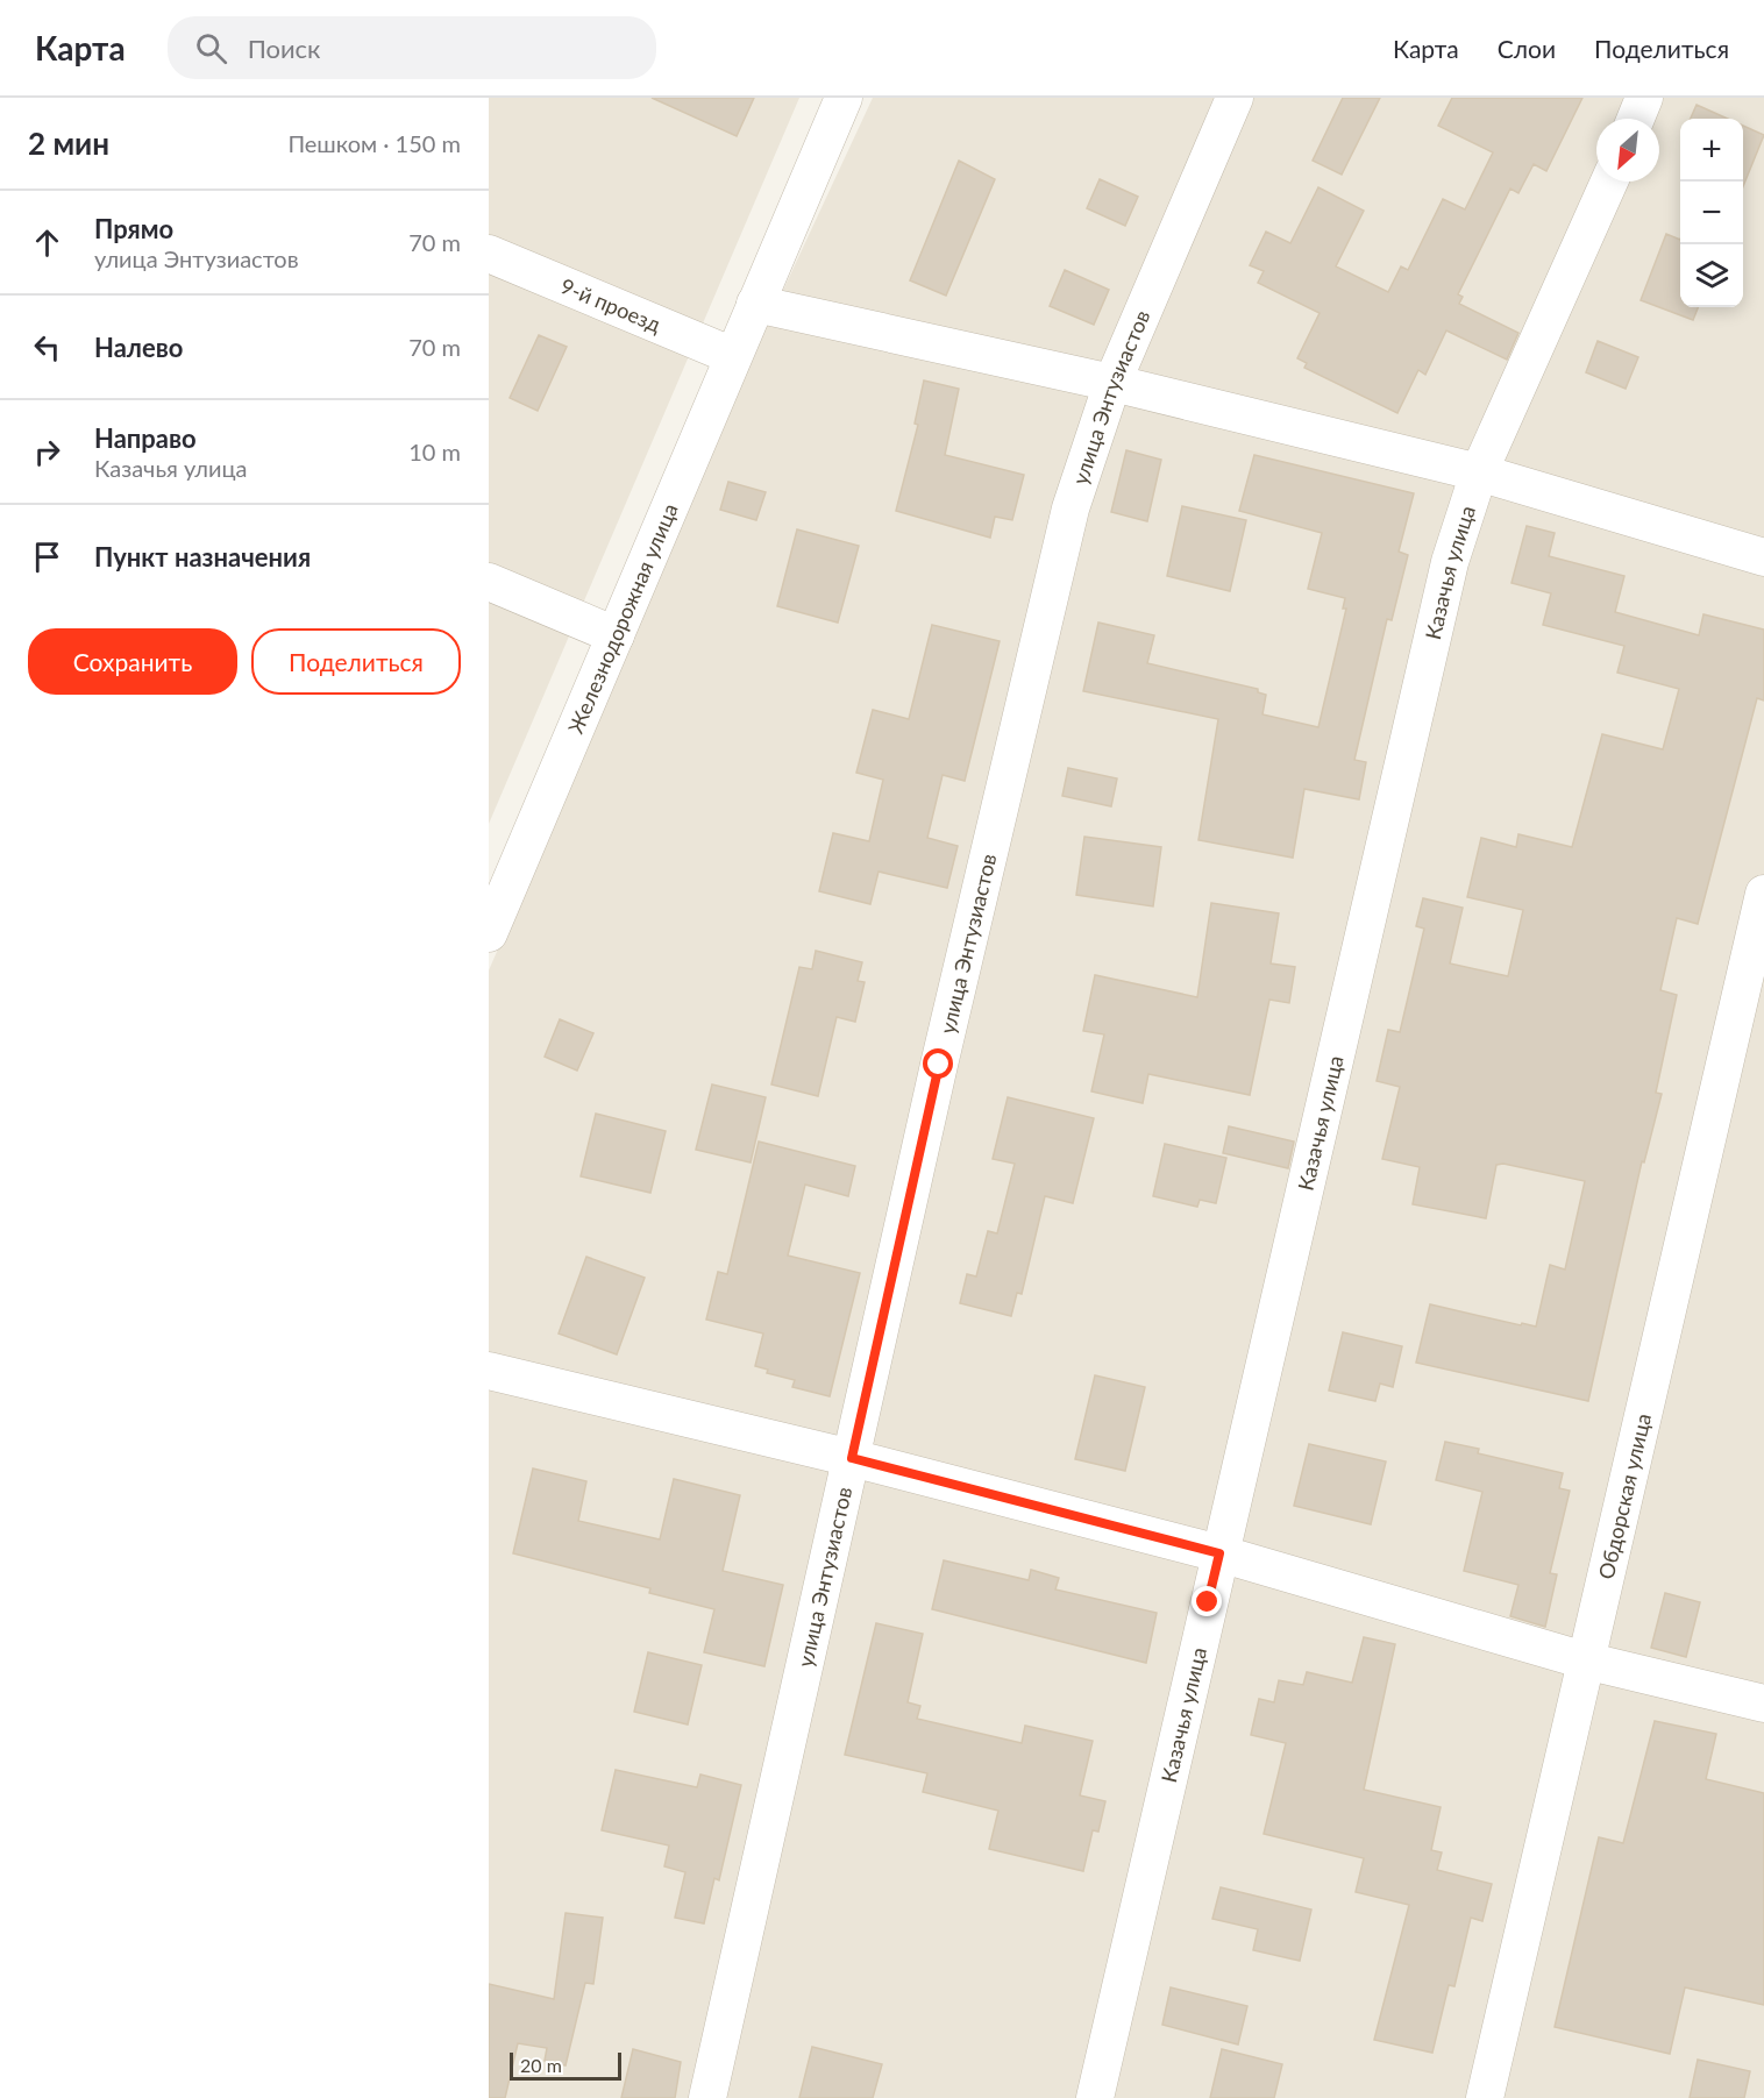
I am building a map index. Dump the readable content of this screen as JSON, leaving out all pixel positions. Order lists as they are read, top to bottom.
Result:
{
  "streets": {
    "street": [
      "9-й проезд",
      "улица Энтузиастов",
      "Казачья улица",
      "Железнодорожная улица",
      "Обдорская улица"
    ]
  },
  "crossings": [
    ["9-й проезд", "Железнодорожная улица"]
  ],
  "scale_bar": "20 m",
  "north": "bottom left",
  "page": {
    "header": "Карта",
    "search": "Поиск",
    "nav": ["Карта", "Слои", "Поделиться"],
    "heading": ["2 мин", "Пешком · 150 m"],
    "map_buttons": ["+", "−"],
    "list": [
      ["Прямо", "улица Энтузиастов", "70 m"],
      ["Налево", "70 m"],
      ["Направо", "Казачья улица", "10 m"],
      "Пункт назначения"
    ],
    "buttons": ["Сохранить", "Поделиться"],
    "scale": "20 m"
  }
}
